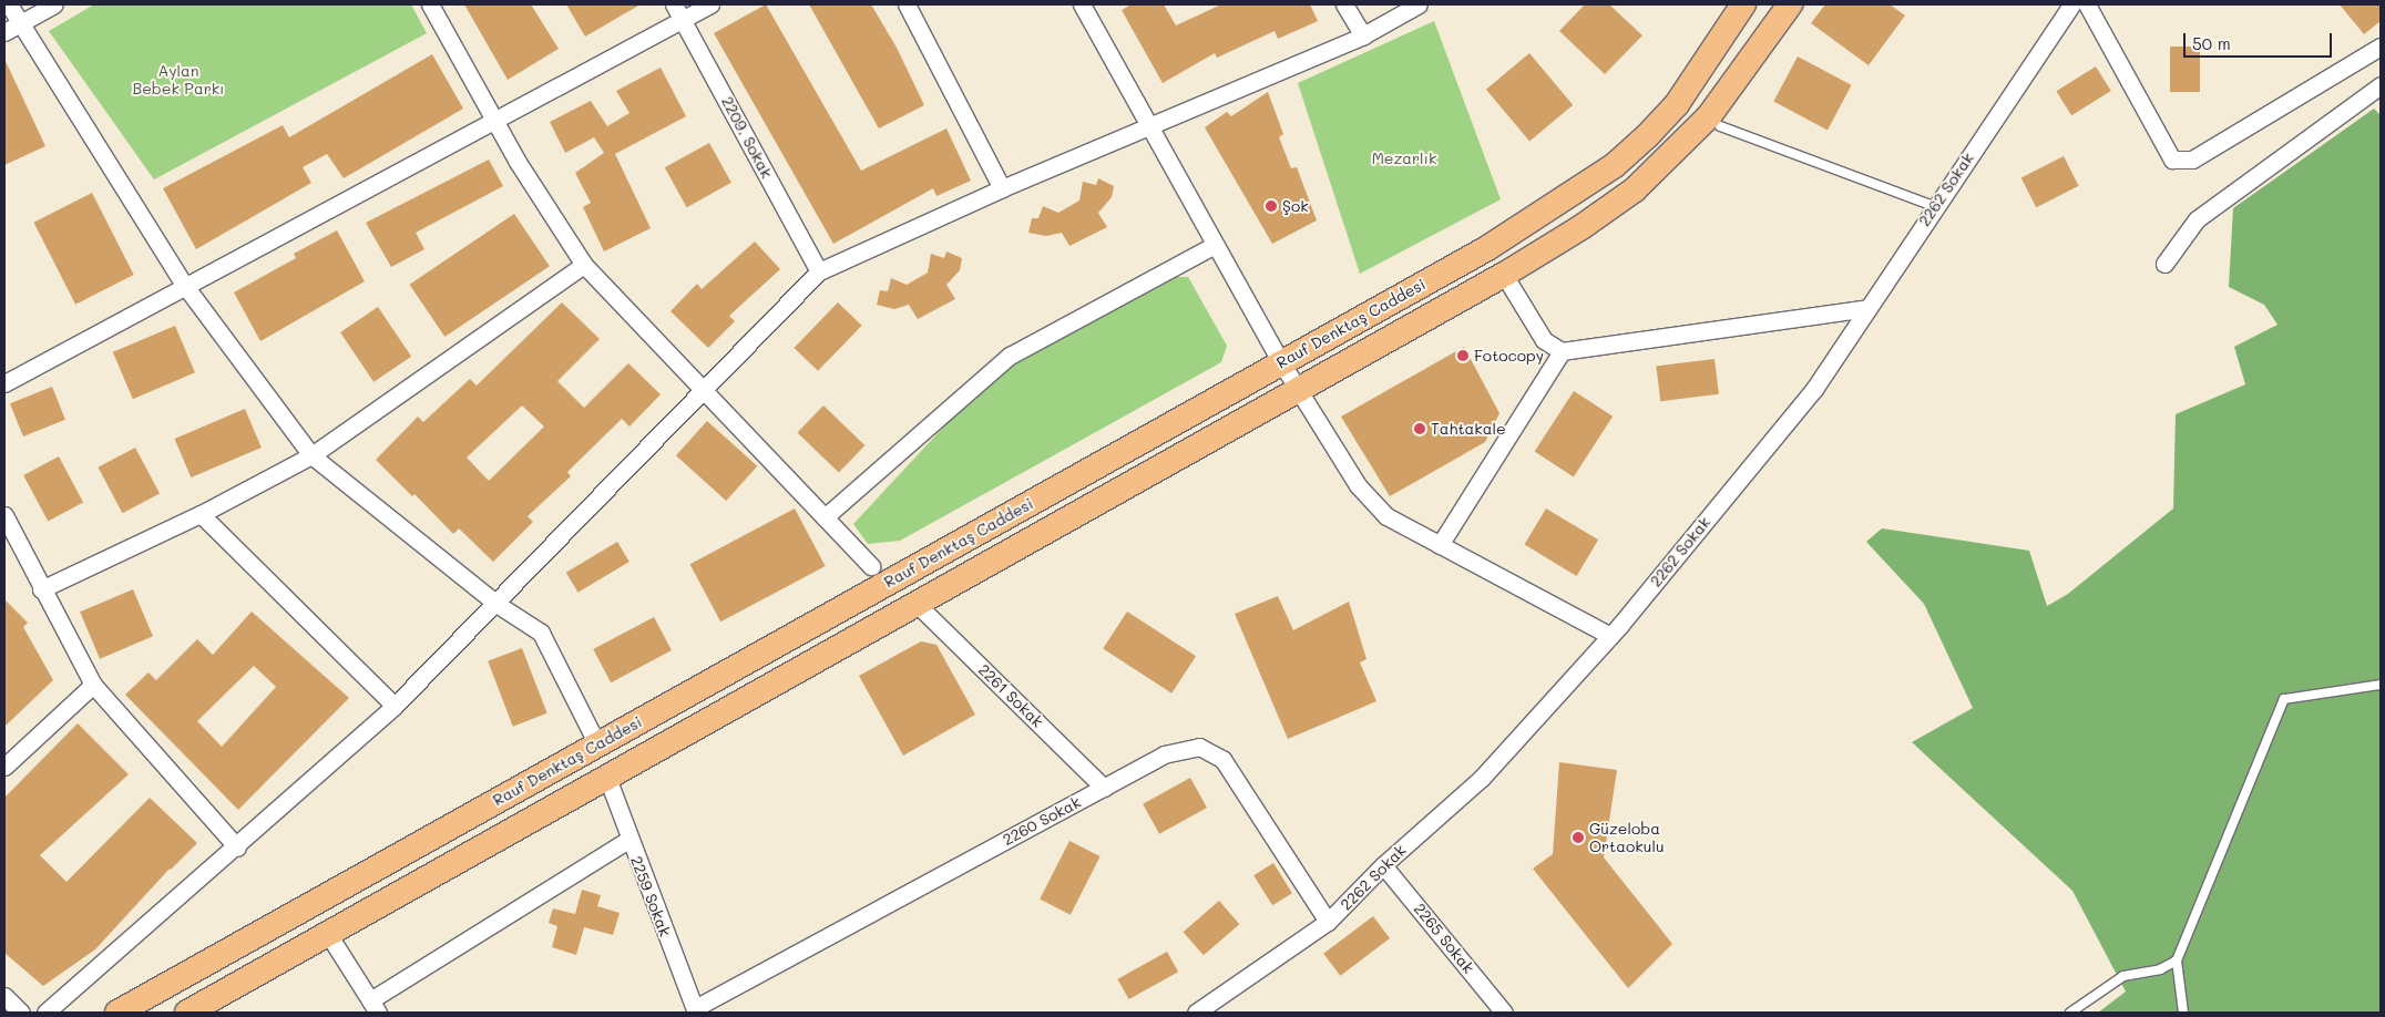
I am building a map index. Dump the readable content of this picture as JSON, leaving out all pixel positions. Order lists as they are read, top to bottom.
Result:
{
  "streets": {
    "main road": ["Rauf Denktaş Caddesi"],
    "street": [
      "2209. Sokak",
      "2262 Sokak",
      "2261 Sokak",
      "2260 Sokak",
      "2259 Sokak",
      "2265 Sokak"
    ]
  },
  "crossings": [
    ["2262 Sokak", "2260 Sokak"],
    ["2262 Sokak", "2265 Sokak"],
    ["2261 Sokak", "2260 Sokak"],
    ["2260 Sokak", "2259 Sokak"]
  ],
  "parks": ["Aylan Bebek Parkı", "Mezarlık"],
  "places": [
    "Şok",
    "Fotocopy",
    "Tahtakale",
    "Güzeloba Ortaokulu"
  ],
  "scale_bar": "50 m"
}
